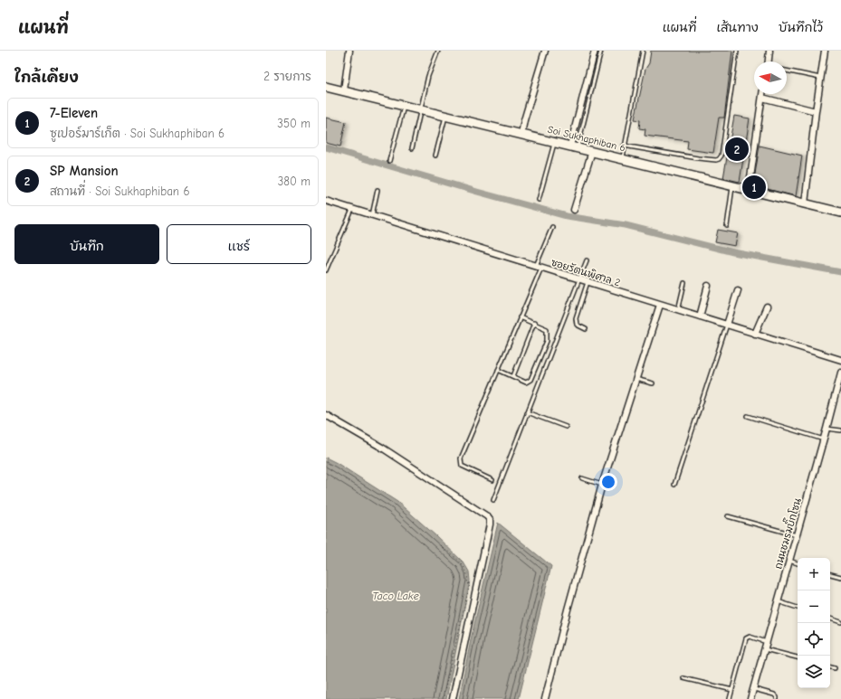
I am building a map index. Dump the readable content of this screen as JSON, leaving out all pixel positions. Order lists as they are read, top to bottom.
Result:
{
  "streets": {
    "street": ["Soi Sukhaphiban 6", "ซอยรัตนพิศาล 2", "ถนนชมรมบิ๊กโซน"]
  },
  "water": ["Taco Lake"],
  "north": "left",
  "page": {
    "header": "แผนที่",
    "nav": ["แผนที่", "เส้นทาง", "บันทึกไว้"],
    "heading": ["ใกล้เคียง", "2 รายการ"],
    "list": [
      {
        "mark": "1",
        "name": "7-Eleven",
        "note": "ซูเปอร์มาร์เก็ต · Soi Sukhaphiban 6",
        "value": "350 m"
      },
      {
        "mark": "2",
        "name": "SP Mansion",
        "note": "สถานที่ · Soi Sukhaphiban 6",
        "value": "380 m"
      }
    ],
    "pins": ["2", "1"],
    "buttons": ["บันทึก", "แชร์"],
    "map_buttons": ["+", "−"]
  }
}
